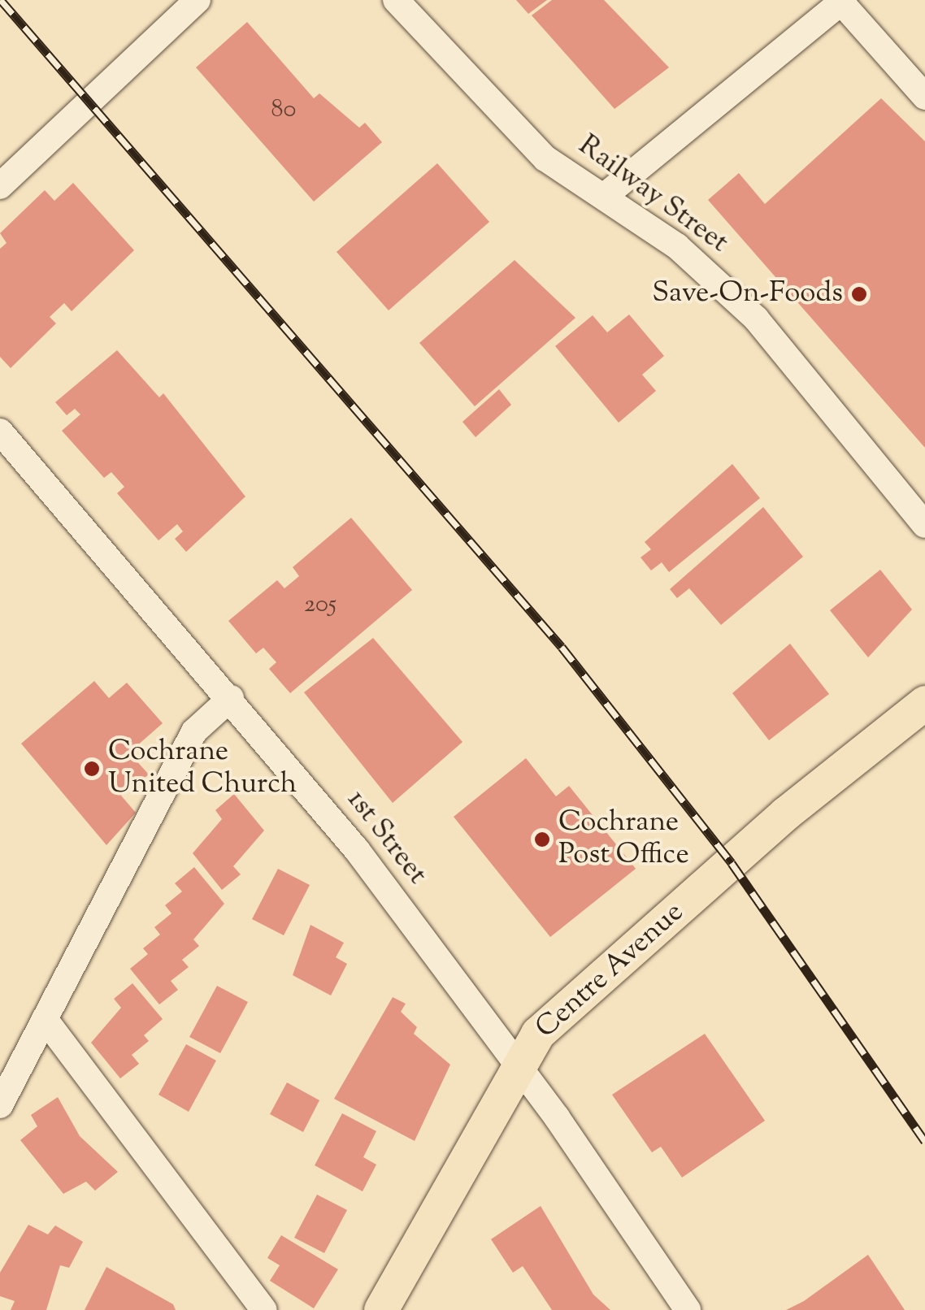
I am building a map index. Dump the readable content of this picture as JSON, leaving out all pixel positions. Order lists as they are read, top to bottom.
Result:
{
  "streets": {
    "main road": ["Centre Avenue"],
    "street": ["Railway Street", "1st Street"]
  },
  "crossings": [
    ["1st Street", "Centre Avenue"]
  ],
  "places": ["Save-On-Foods", "Cochrane United Church", "Cochrane Post Office"],
  "house_numbers": ["80", "205"]
}
